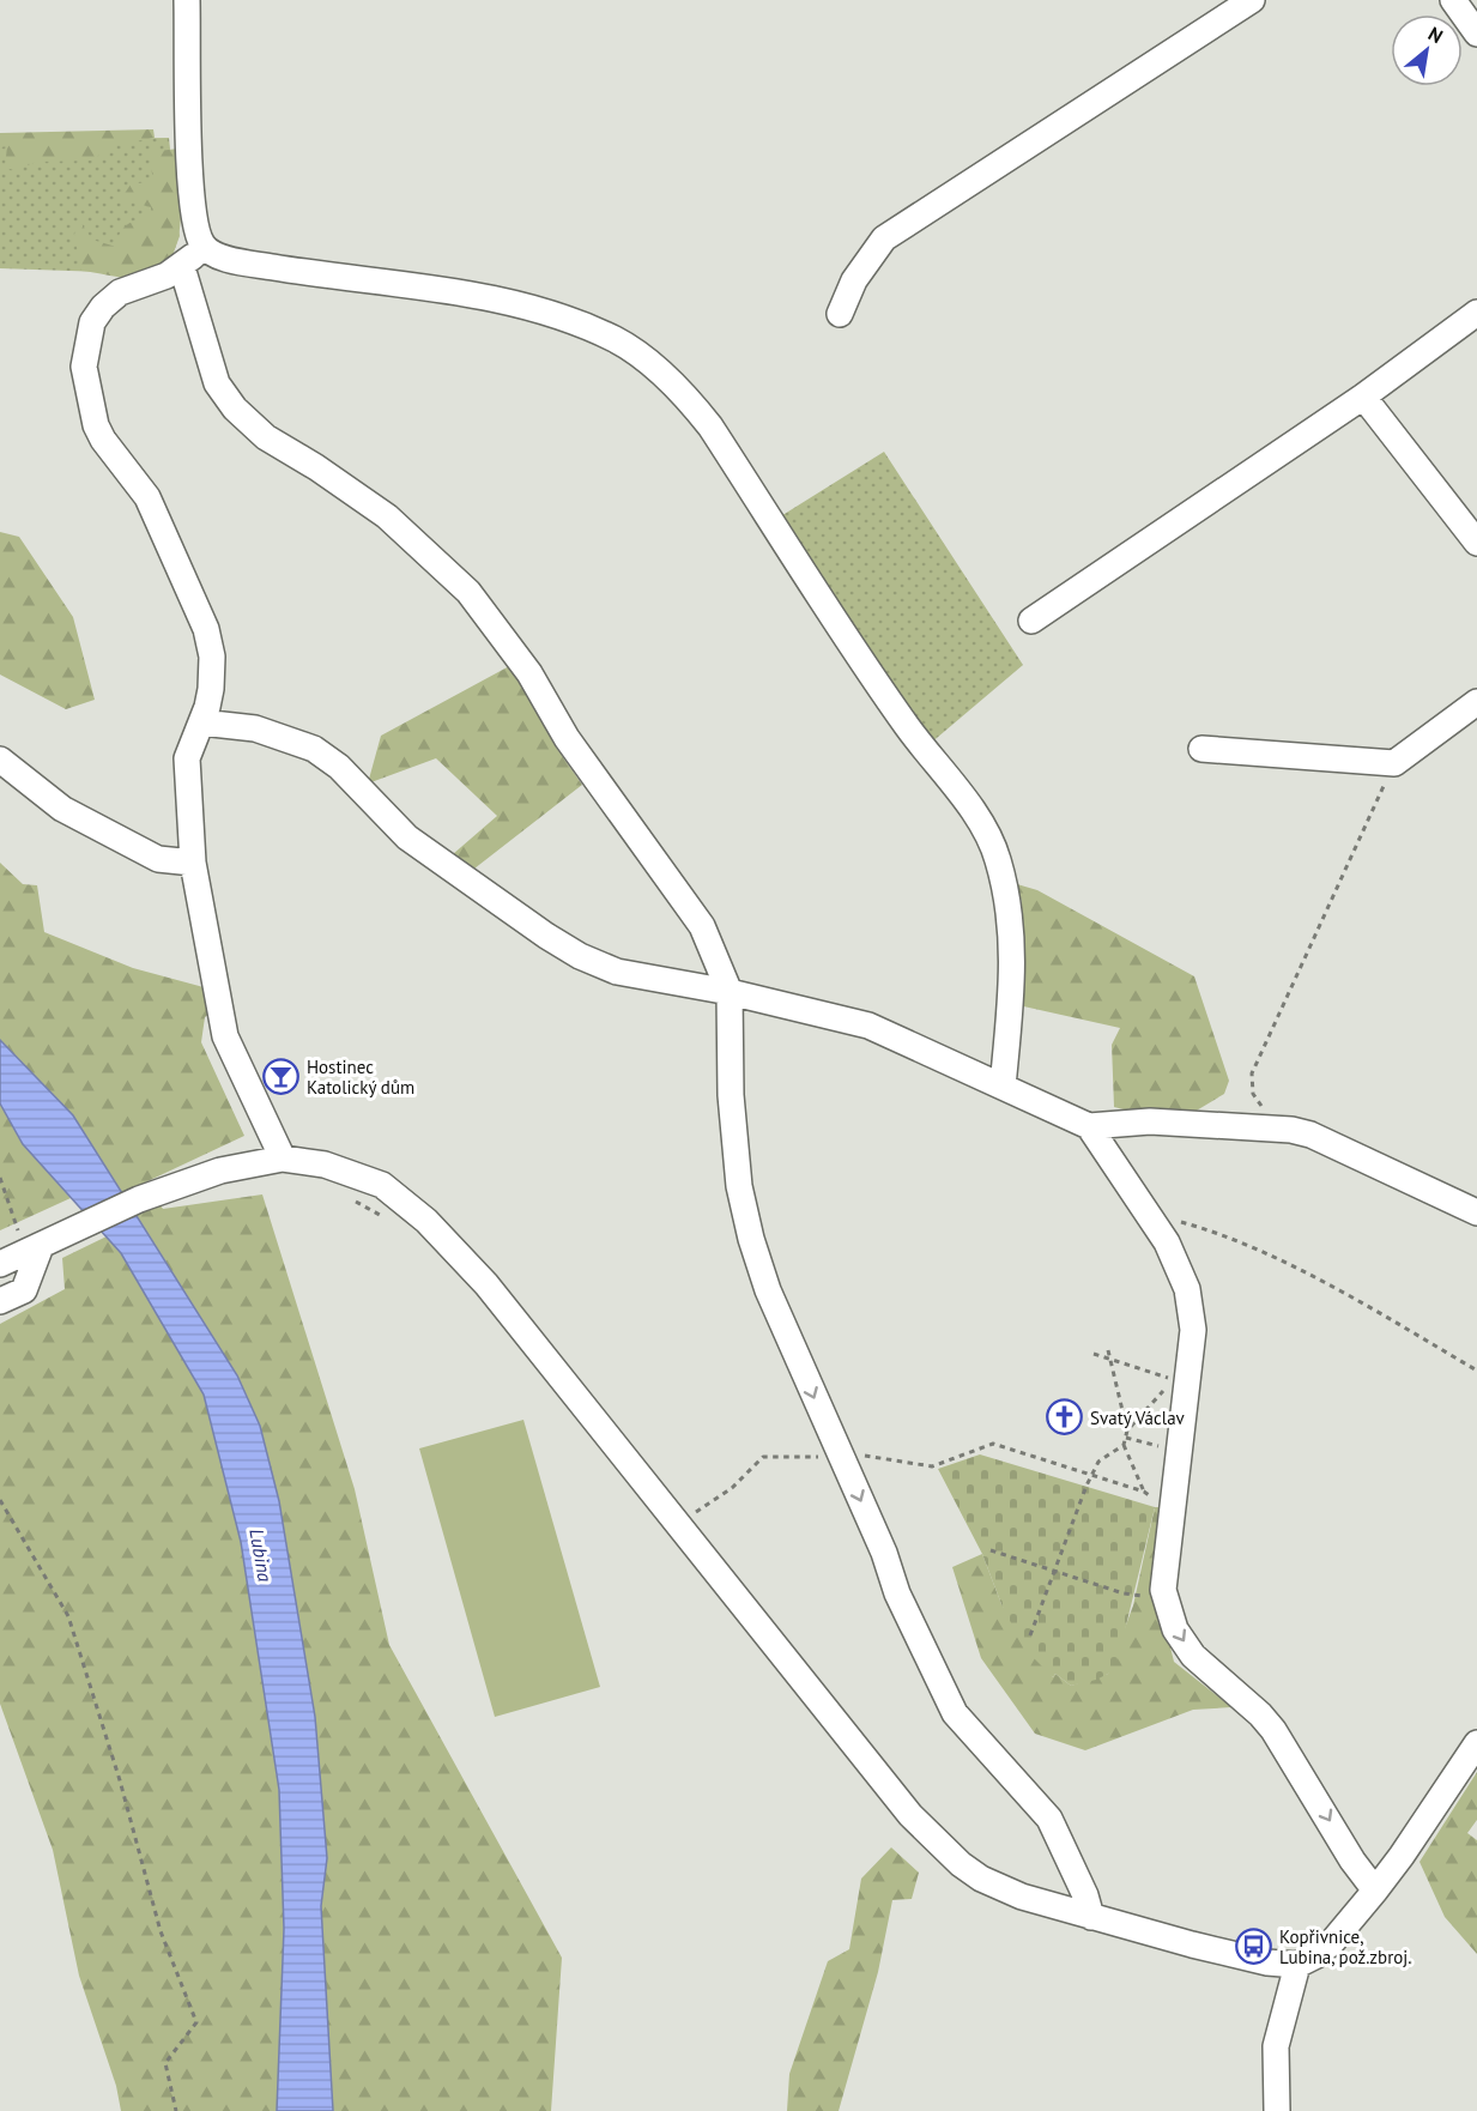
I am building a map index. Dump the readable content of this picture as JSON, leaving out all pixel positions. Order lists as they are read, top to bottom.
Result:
{
  "water": ["Lubina"],
  "places": {
    "bar": ["Hostinec Katolický dům"],
    "church": ["Svatý Václav"],
    "bus stop": ["Kopřivnice, Lubina, pož.zbroj."]
  },
  "north": "top right"
}
